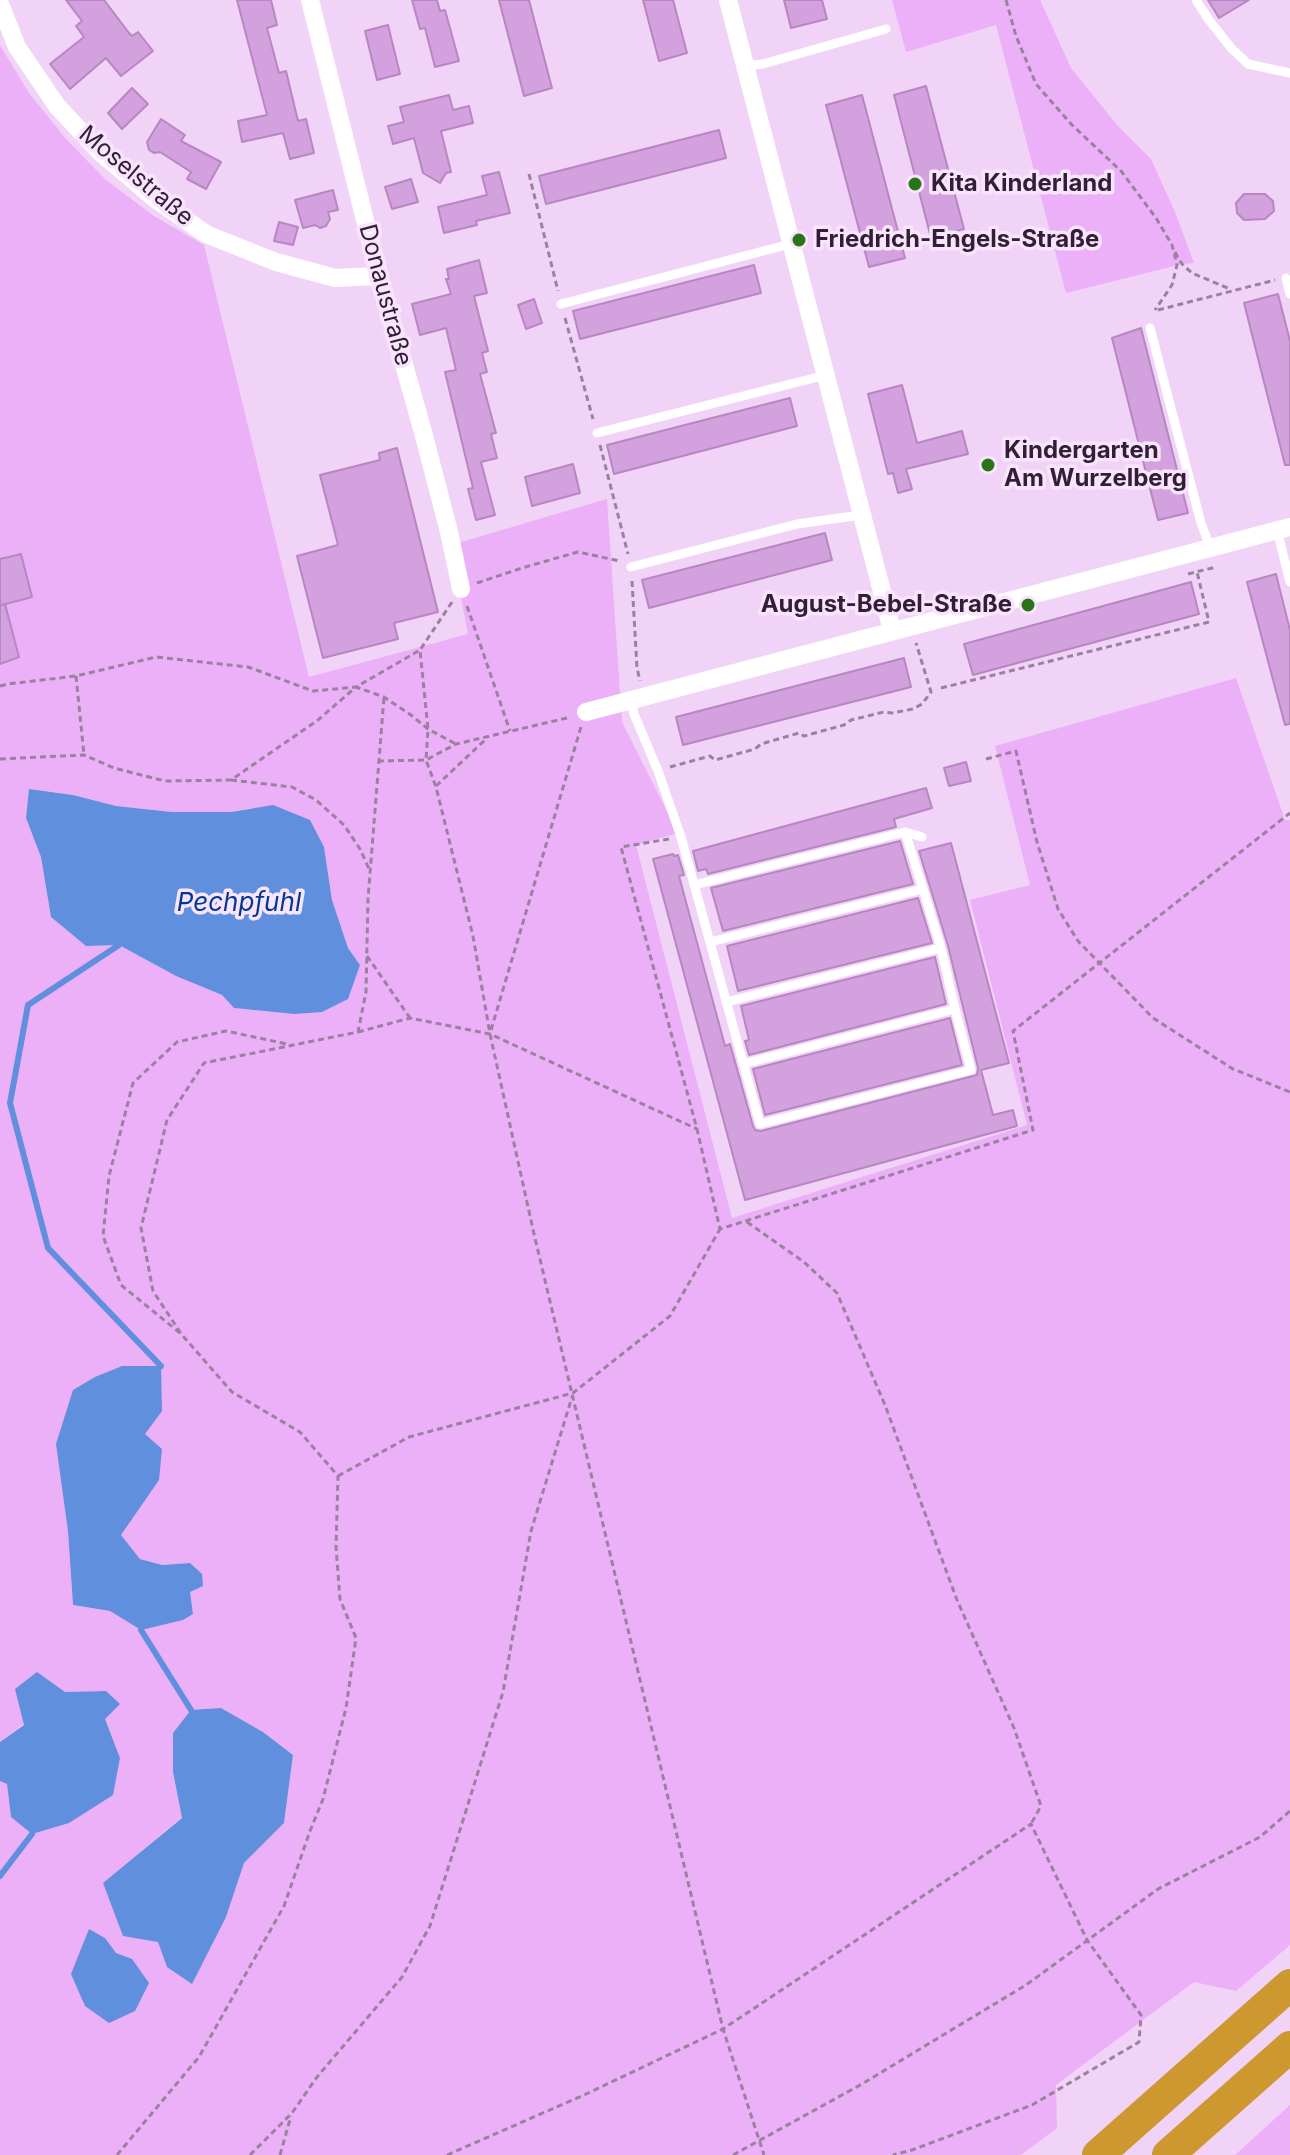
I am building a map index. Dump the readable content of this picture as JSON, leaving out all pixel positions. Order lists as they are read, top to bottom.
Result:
{
  "streets": {
    "street": ["Moselstraße", "Donaustraße"]
  },
  "crossings": [
    ["Moselstraße", "Donaustraße"]
  ],
  "water": ["Pechpfuhl"],
  "places": [
    "Kita Kinderland",
    "Friedrich-Engels-Straße",
    "Kindergarten Am Wurzelberg",
    "August-Bebel-Straße"
  ]
}
